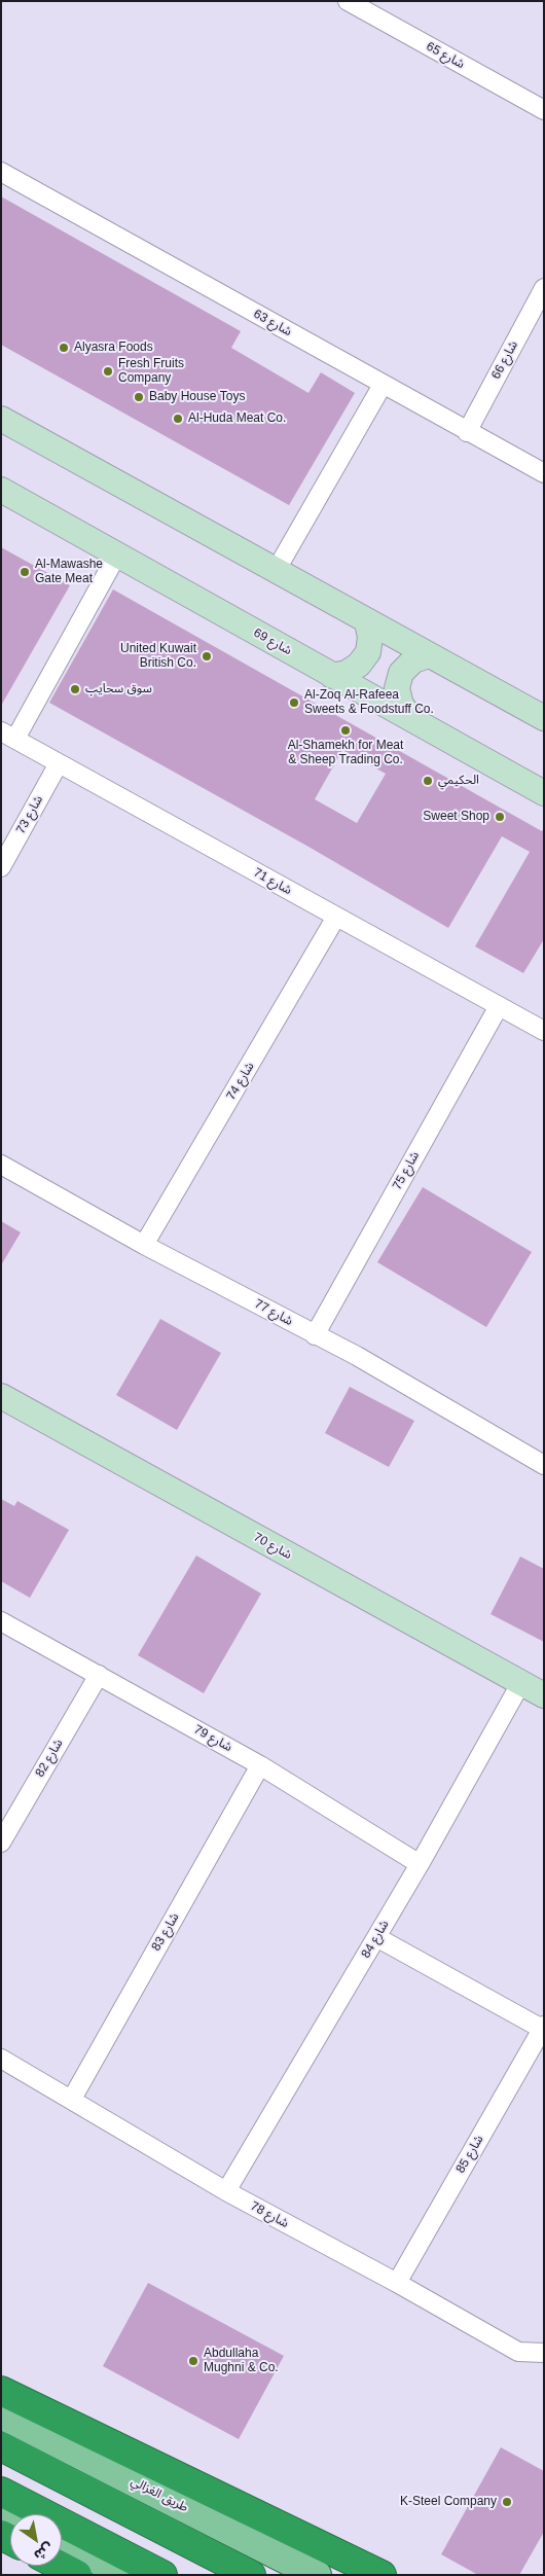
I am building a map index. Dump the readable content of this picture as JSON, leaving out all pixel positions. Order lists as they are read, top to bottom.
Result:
{
  "streets": {
    "main road": ["طريق الغزالي"],
    "street": [
      "شارع 65",
      "شارع 63",
      "شارع 66",
      "شارع 69",
      "شارع 73",
      "شارع 71",
      "شارع 74",
      "شارع 75",
      "شارع 77",
      "شارع 70",
      "شارع 79",
      "شارع 82",
      "شارع 83",
      "شارع 84",
      "شارع 85",
      "شارع 78"
    ]
  },
  "crossings": [
    ["شارع 63", "شارع 66"],
    ["شارع 73", "شارع 71"],
    ["شارع 71", "شارع 74"],
    ["شارع 71", "شارع 75"],
    ["شارع 74", "شارع 77"],
    ["شارع 75", "شارع 77"],
    ["شارع 70", "شارع 84"],
    ["شارع 79", "شارع 82"],
    ["شارع 79", "شارع 83"],
    ["شارع 79", "شارع 84"],
    ["شارع 83", "شارع 78"],
    ["شارع 84", "شارع 78"],
    ["شارع 85", "شارع 78"]
  ],
  "places": [
    "Alyasra Foods",
    "Fresh Fruits Company",
    "Baby House Toys",
    "Al-Huda Meat Co.",
    "Al-Mawashe Gate Meat",
    "United Kuwait British Co.",
    "سوق سحايب",
    "Al-Zoq Al-Rafeea Sweets & Foodstuff Co.",
    "Al-Shamekh for Meat & Sheep Trading Co.",
    "الحكيمي",
    "Sweet Shop",
    "Abdullaha Mughni & Co.",
    "K-Steel Company"
  ],
  "north": "bottom right"
}
